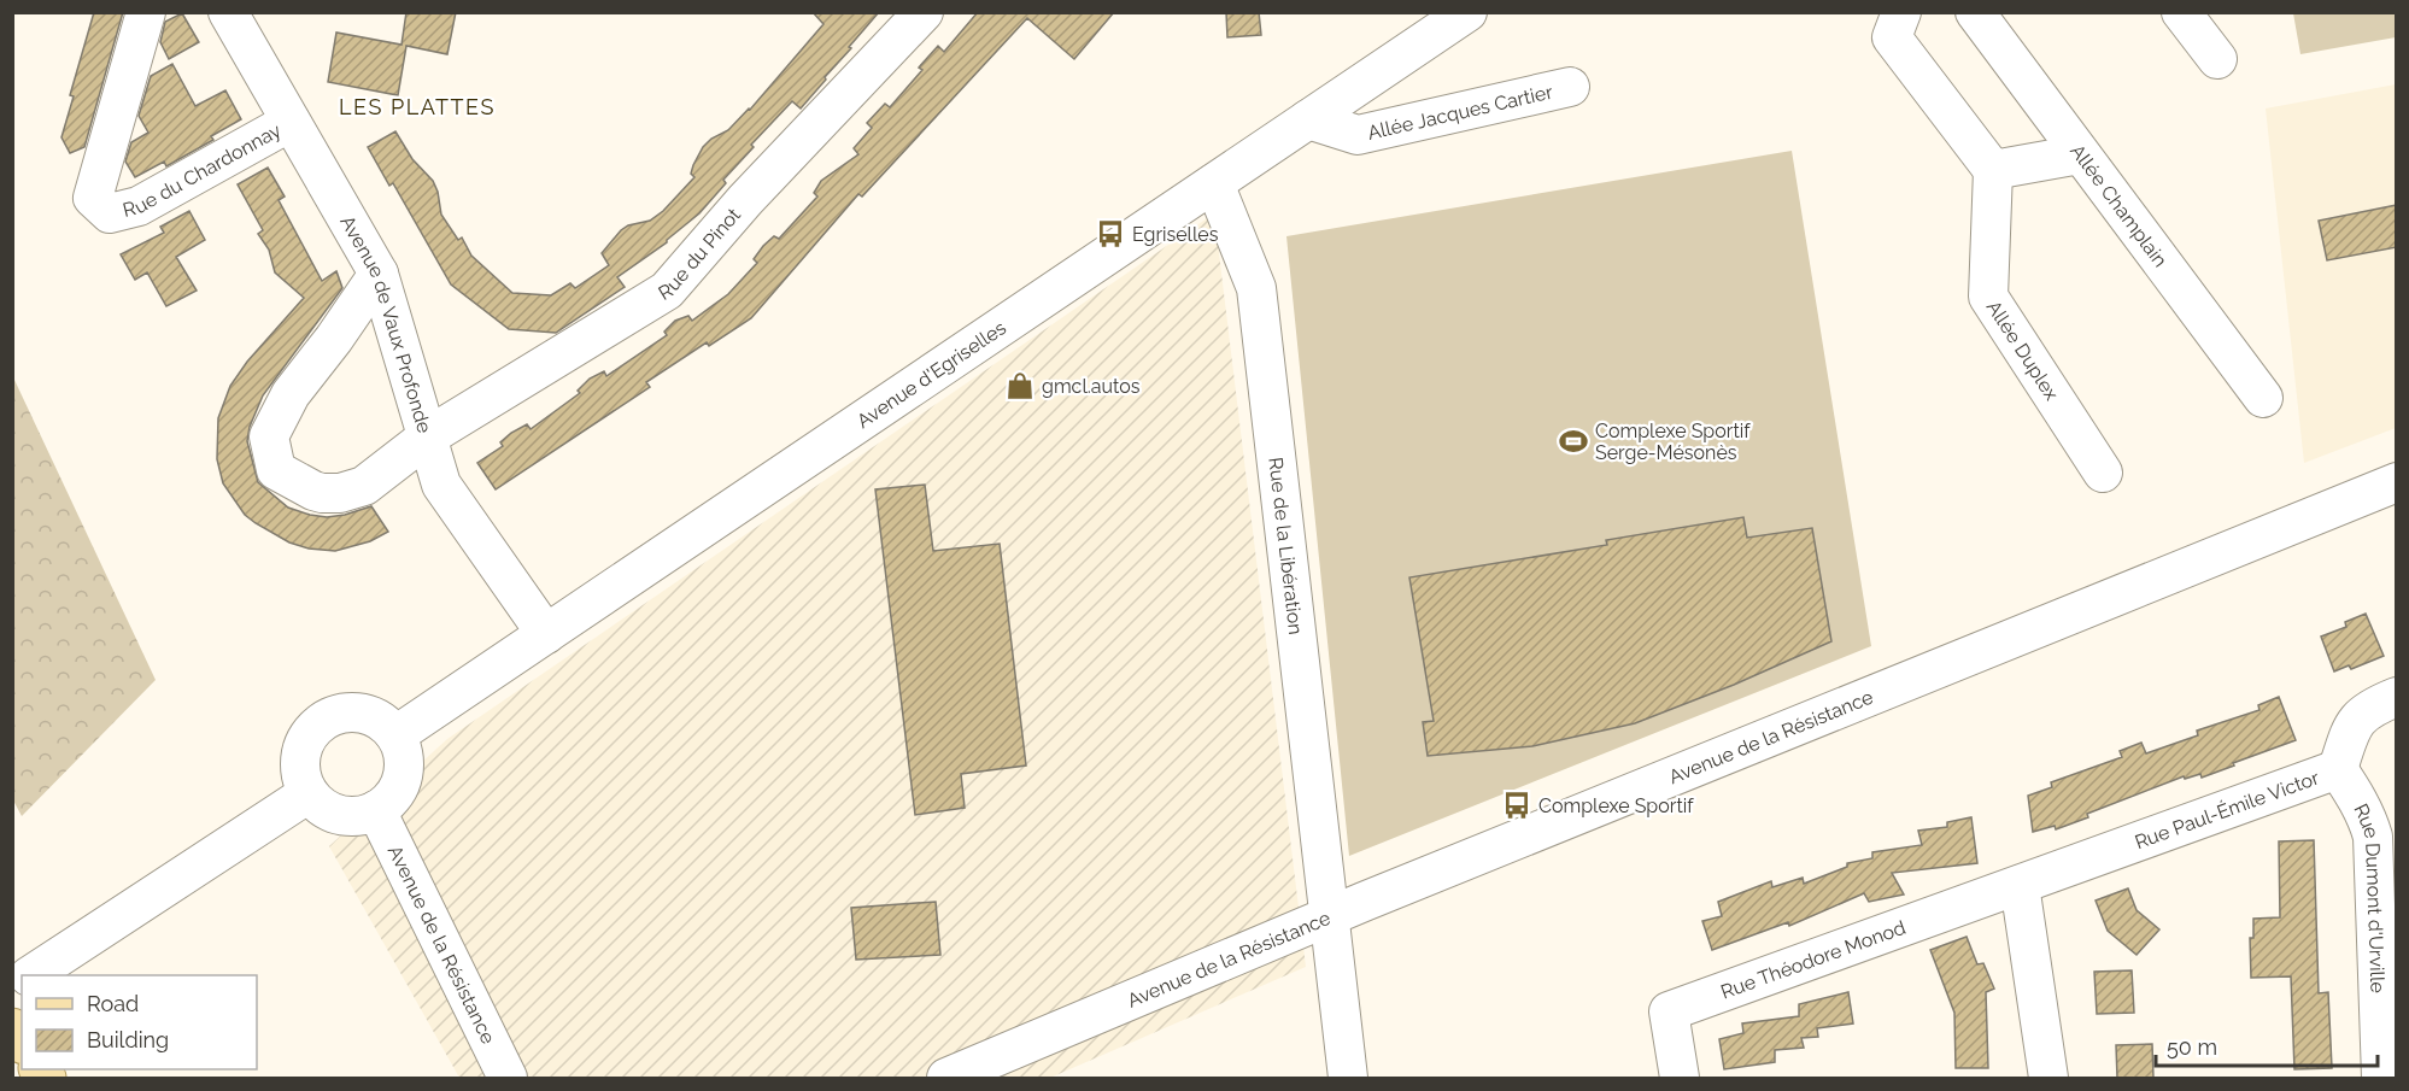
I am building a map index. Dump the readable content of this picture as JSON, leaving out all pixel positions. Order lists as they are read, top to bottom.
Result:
{
  "streets": {
    "street": [
      "Allée Jacques Cartier",
      "Rue du Chardonnay",
      "Allée Champlain",
      "Rue du Pinot",
      "Avenue de Vaux Profonde",
      "Allée Duplex",
      "Avenue d'Egriselles",
      "Rue de la Libération",
      "Avenue de la Résistance",
      "Rue Paul-Émile Victor",
      "Rue Dumont d'Urville",
      "Rue Théodore Monod"
    ]
  },
  "crossings": [
    ["Allée Jacques Cartier", "Avenue d'Egriselles"],
    ["Rue du Chardonnay", "Avenue de Vaux Profonde"],
    ["Rue du Pinot", "Avenue de Vaux Profonde"],
    ["Avenue de Vaux Profonde", "Avenue d'Egriselles"],
    ["Avenue d'Egriselles", "Rue de la Libération"],
    ["Avenue d'Egriselles", "Avenue de la Résistance"],
    ["Rue de la Libération", "Avenue de la Résistance"],
    ["Rue Paul-Émile Victor", "Rue Dumont d'Urville"],
    ["Rue Paul-Émile Victor", "Rue Théodore Monod"]
  ],
  "districts": ["LES PLATTES"],
  "places": {
    "bus stop": ["Egriselles", "Complexe Sportif"],
    "shop": ["gmcl.autos"],
    "sports": ["Complexe Sportif Serge-Mésonès"]
  },
  "legend": ["Road", "Building"],
  "scale_bar": "50 m"
}
